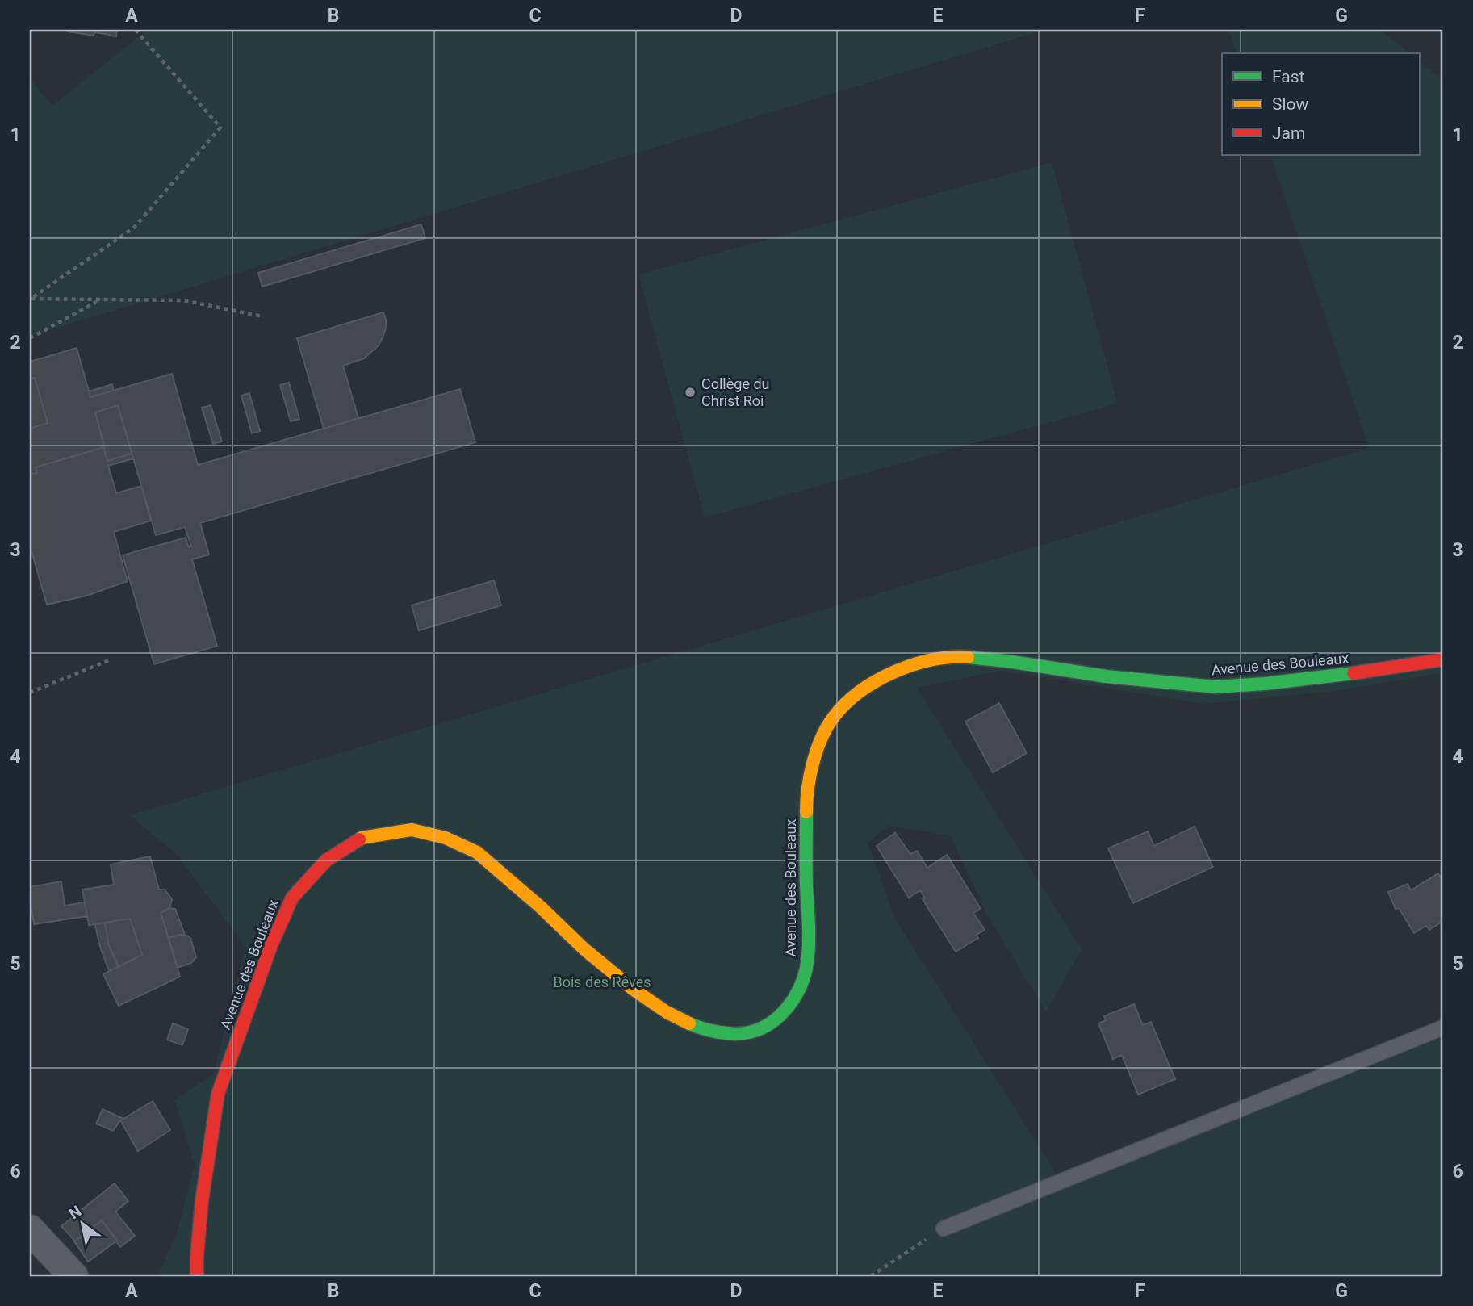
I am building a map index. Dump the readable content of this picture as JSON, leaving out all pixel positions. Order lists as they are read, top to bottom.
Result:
{
  "streets": {
    "street": ["Avenue des Bouleaux"]
  },
  "parks": ["Bois des Rêves"],
  "places": ["Collège du Christ Roi"],
  "legend": ["Fast", "Slow", "Jam"],
  "north": "top left",
  "grid": {
    "columns": [
      "A",
      "B",
      "C",
      "D",
      "E",
      "F",
      "G"
    ],
    "rows": [
      "1",
      "2",
      "3",
      "4",
      "5",
      "6"
    ]
  }
}
